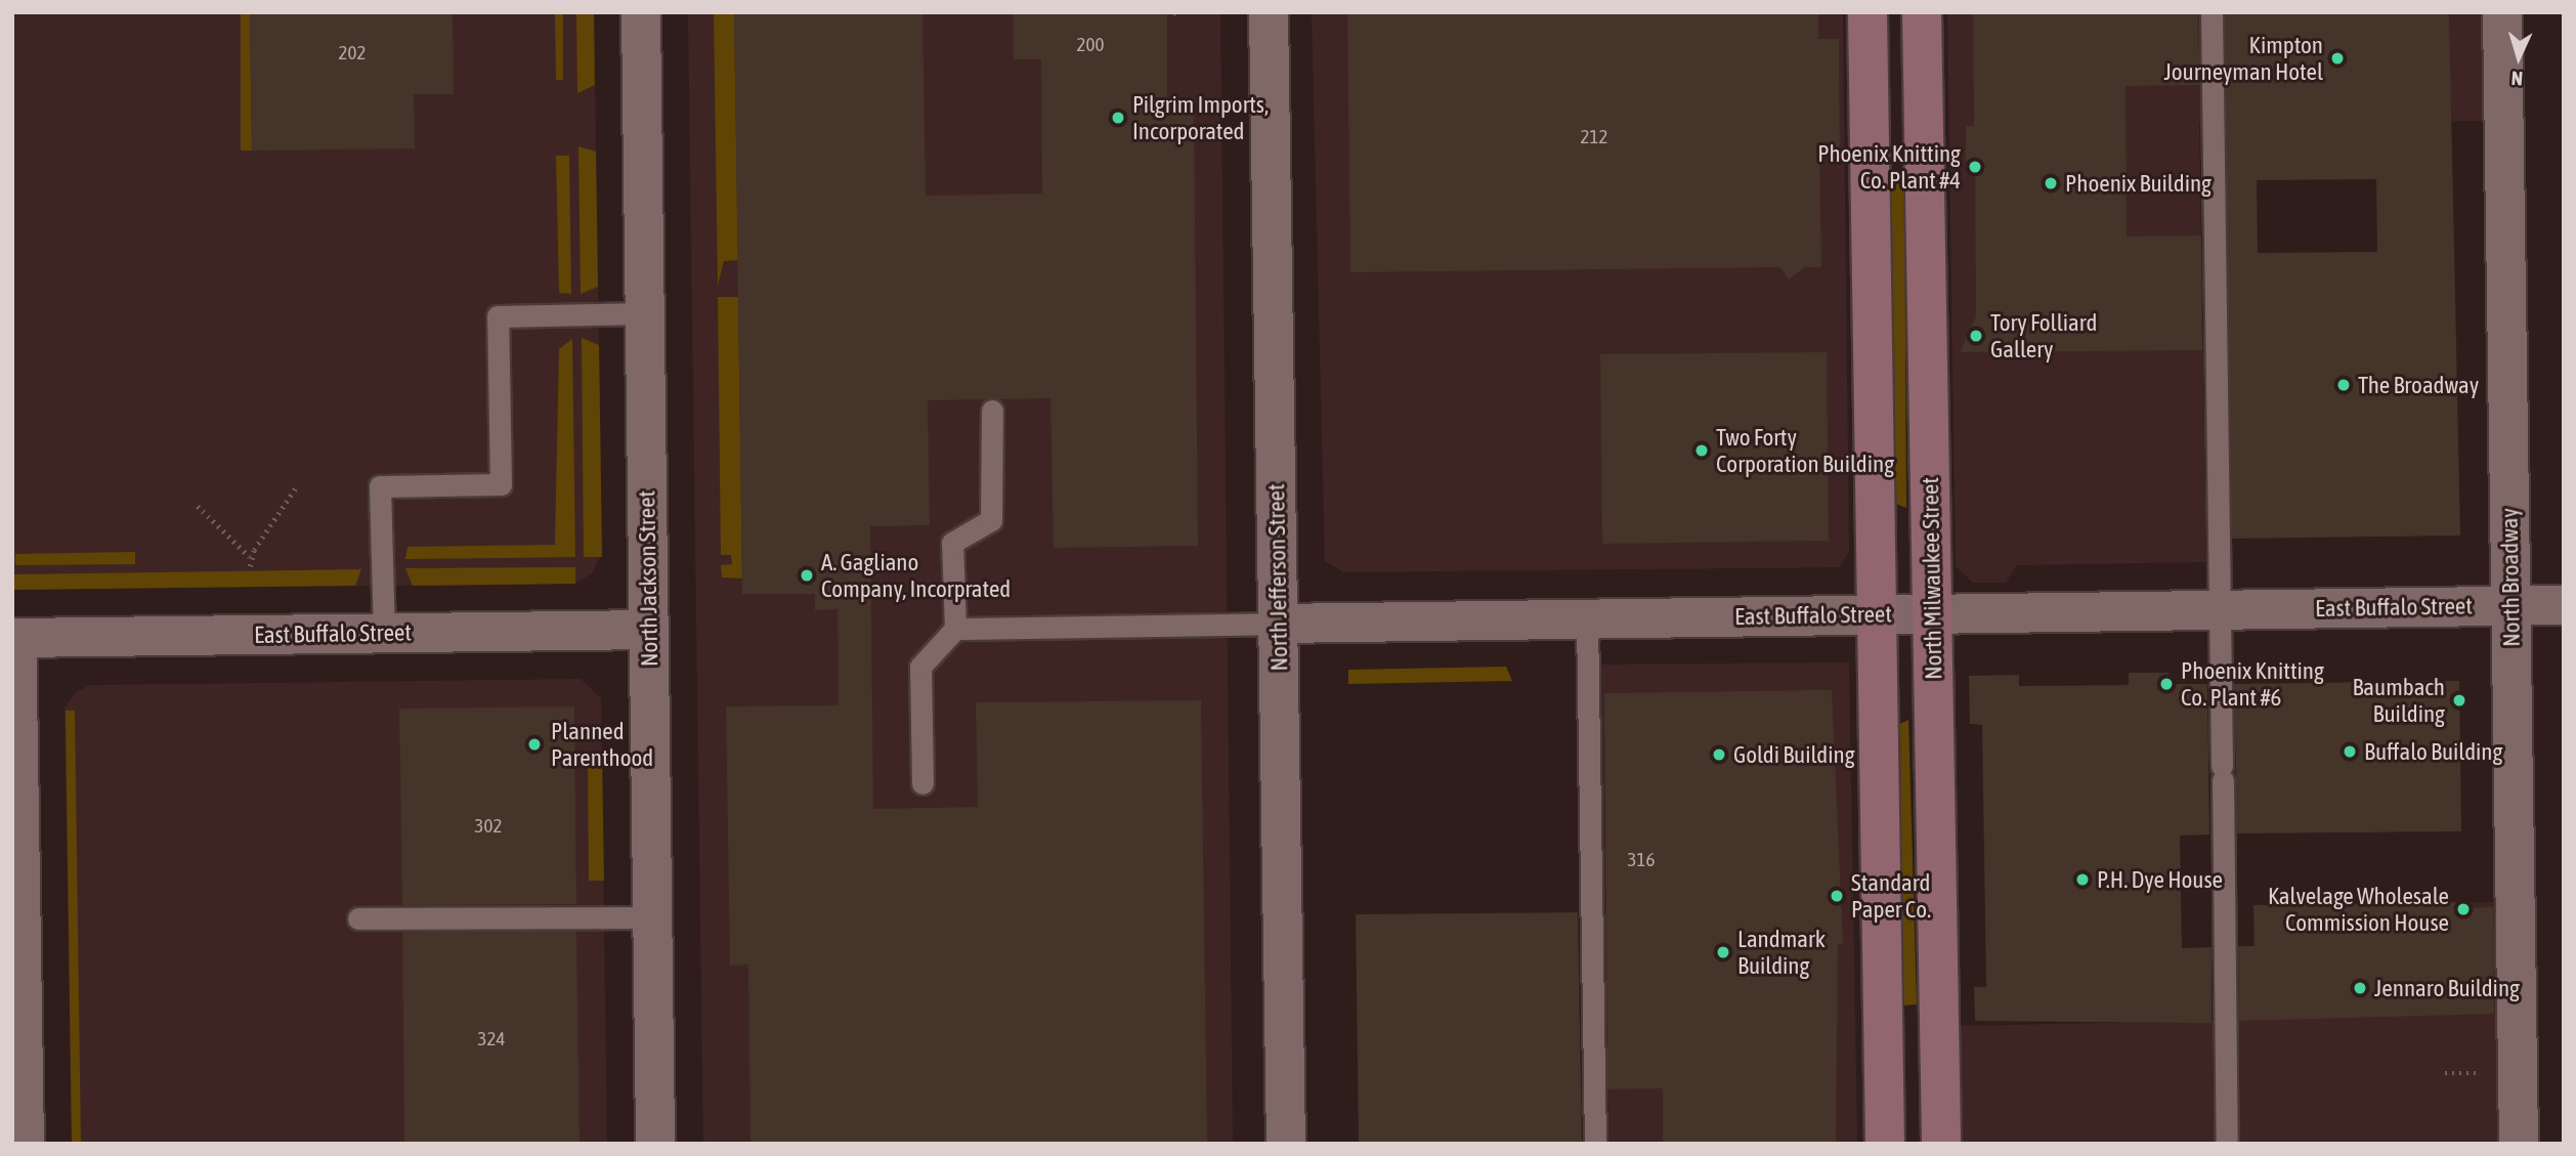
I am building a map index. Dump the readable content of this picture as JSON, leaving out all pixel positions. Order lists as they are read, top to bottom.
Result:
{
  "streets": {
    "main road": ["North Milwaukee Street"],
    "street": [
      "North Jefferson Street",
      "North Broadway",
      "North Jackson Street",
      "East Buffalo Street"
    ]
  },
  "crossings": [
    ["North Jefferson Street", "East Buffalo Street"],
    ["North Broadway", "East Buffalo Street"],
    ["North Jackson Street", "East Buffalo Street"],
    ["North Milwaukee Street", "East Buffalo Street"]
  ],
  "places": [
    "Kimpton Journeyman Hotel",
    "Pilgrim Imports, Incorporated",
    "Phoenix Knitting Co. Plant #4",
    "Phoenix Building",
    "Tory Folliard Gallery",
    "The Broadway",
    "Two Forty Corporation Building",
    "A. Gagliano Company, Incorprated",
    "Phoenix Knitting Co. Plant #6",
    "Baumbach Building",
    "Planned Parenthood",
    "Buffalo Building",
    "Goldi Building",
    "P.H. Dye House",
    "Standard Paper Co.",
    "Kalvelage Wholesale Commission House",
    "Landmark Building",
    "Jennaro Building"
  ],
  "house_numbers": [
    "200",
    "202",
    "212",
    "302",
    "316",
    "324"
  ],
  "north": "bottom"
}
